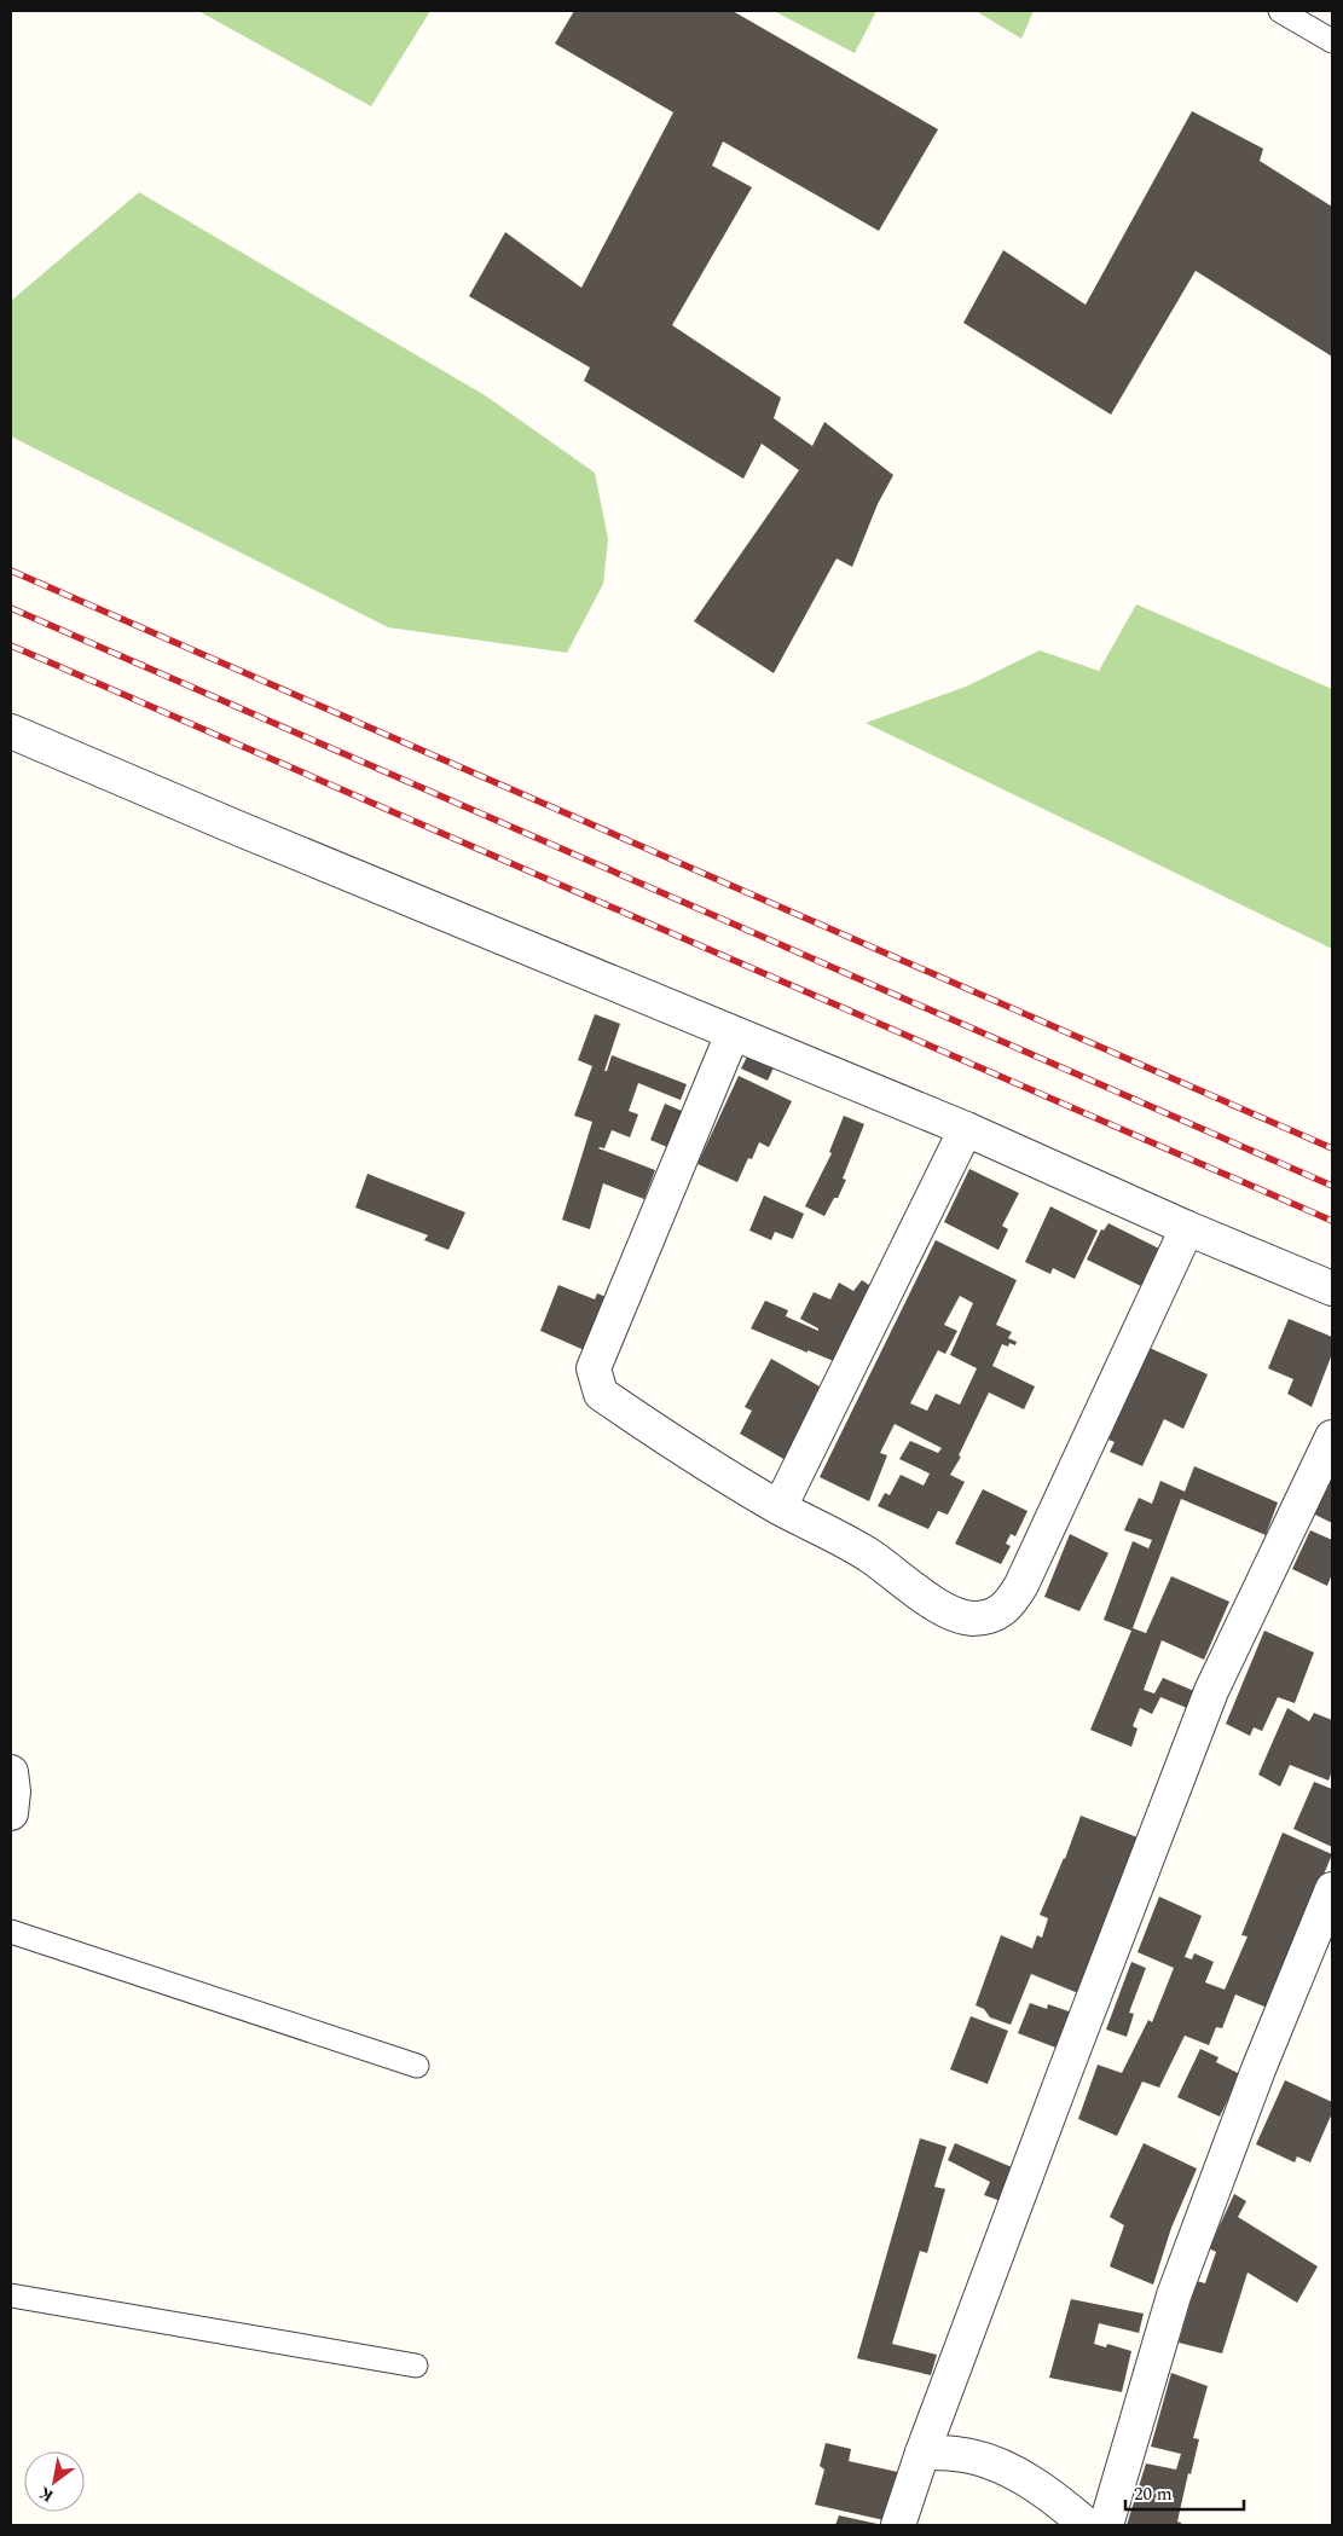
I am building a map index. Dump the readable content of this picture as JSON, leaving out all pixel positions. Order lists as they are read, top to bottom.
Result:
{
  "scale_bar": "20 m",
  "north": "bottom left"
}
